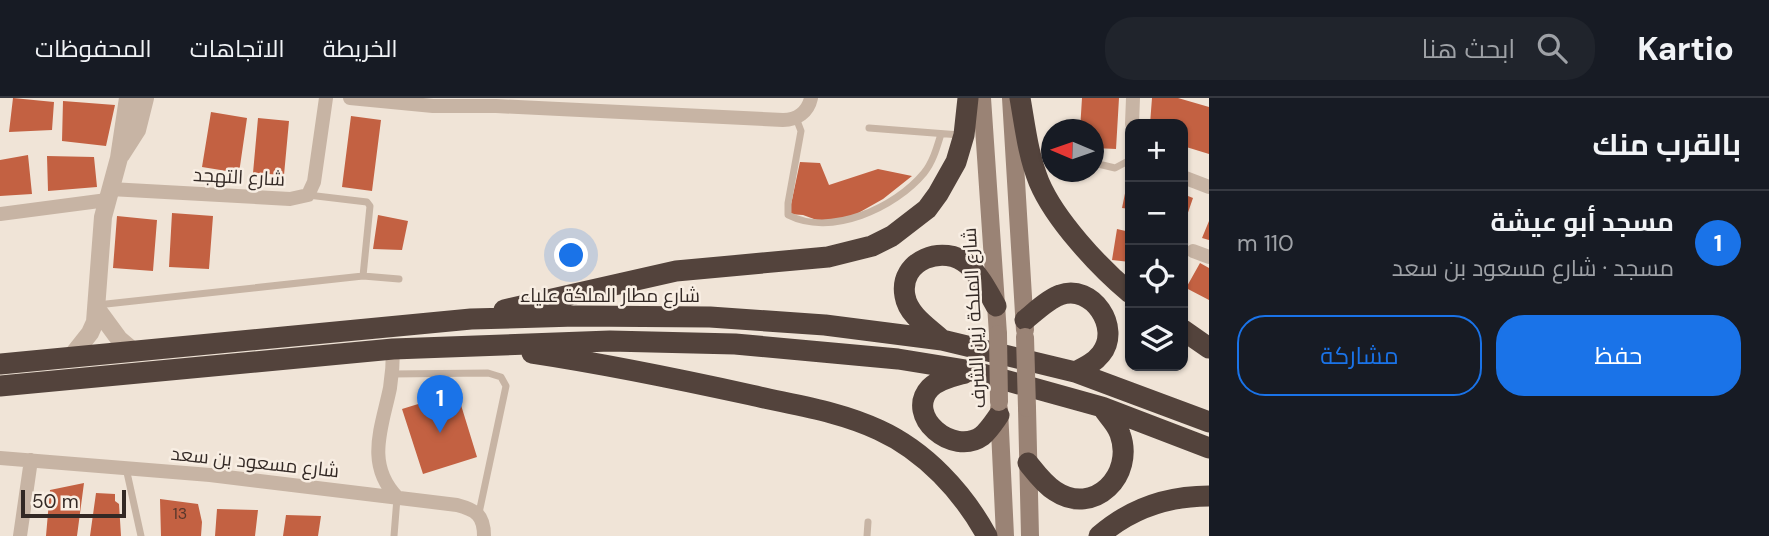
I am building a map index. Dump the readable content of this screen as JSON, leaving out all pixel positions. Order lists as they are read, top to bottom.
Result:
{
  "streets": {
    "highway": ["شارع مطار الملكة علياء"],
    "main road": ["شارع الملكة زين الشرف"],
    "street": ["شارع التهجد", "شارع مسعود بن سعد"]
  },
  "house_numbers": ["13"],
  "scale_bar": "50 m",
  "north": "left",
  "page": {
    "header": "Kartio",
    "search": "ابحث هنا",
    "nav": ["الخريطة", "الاتجاهات", "المحفوظات"],
    "heading": "بالقرب منك",
    "map_buttons": ["+", "−"],
    "list": [
      {
        "mark": "1",
        "name": "مسجد أبو عيشة",
        "note": "مسجد · شارع مسعود بن سعد",
        "value": "110 m"
      }
    ],
    "buttons": ["حفظ", "مشاركة"],
    "pins": "1",
    "scale": "50 m"
  }
}
